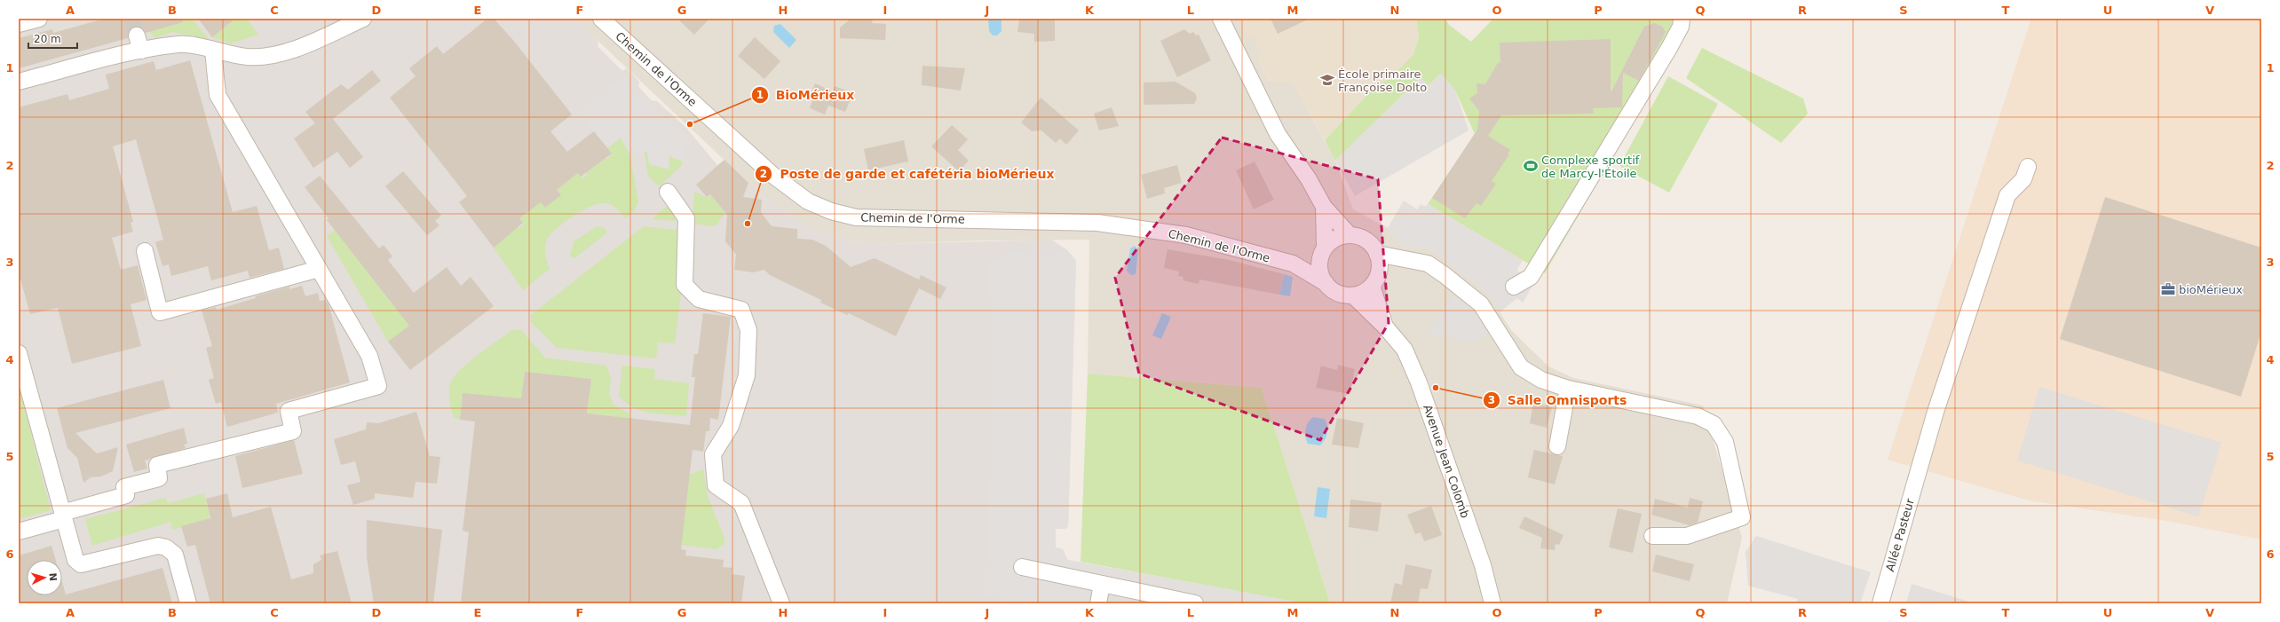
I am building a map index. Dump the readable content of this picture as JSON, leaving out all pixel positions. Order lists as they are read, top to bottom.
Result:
{
  "streets": {
    "street": ["Chemin de l'Orme", "Avenue Jean Colomb", "Allée Pasteur"]
  },
  "crossings": [
    ["Chemin de l'Orme", "Avenue Jean Colomb"]
  ],
  "places": {
    "school or university": ["École primaire Françoise Dolto"],
    "other": ["BioMérieux", "Poste de garde et cafétéria bioMérieux", "Salle Omnisports"],
    "sports": ["Complexe sportif de Marcy-l'Étoile"],
    "office": ["bioMérieux"]
  },
  "scale_bar": "20 m",
  "north": "right",
  "grid": {
    "columns": [
      "A",
      "B",
      "C",
      "D",
      "E",
      "F",
      "G",
      "H",
      "I",
      "J",
      "K",
      "L",
      "M",
      "N",
      "O",
      "P",
      "Q",
      "R",
      "S",
      "T",
      "U",
      "V"
    ],
    "rows": [
      "1",
      "2",
      "3",
      "4",
      "5",
      "6"
    ]
  }
}
